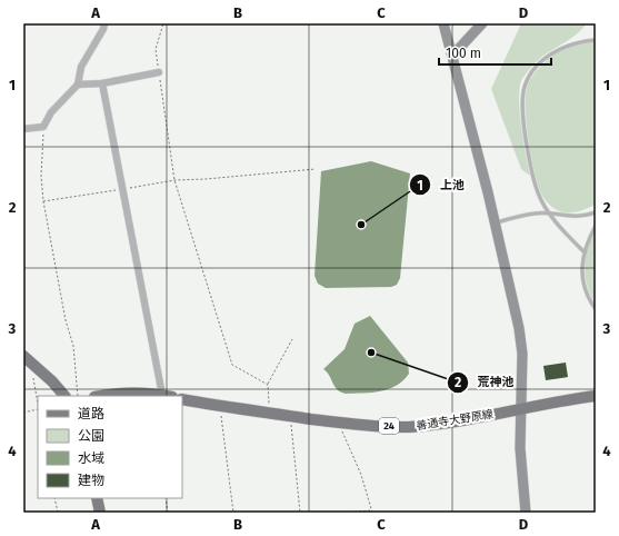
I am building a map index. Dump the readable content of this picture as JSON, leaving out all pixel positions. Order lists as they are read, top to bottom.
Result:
{
  "streets": {
    "main road": ["善通寺大野原線", "24"]
  },
  "places": ["上池", "荒神池"],
  "legend": [
    "道路",
    "公園",
    "水域",
    "建物"
  ],
  "scale_bar": "100 m",
  "grid": {
    "columns": [
      "A",
      "B",
      "C",
      "D"
    ],
    "rows": [
      "1",
      "2",
      "3",
      "4"
    ]
  }
}
